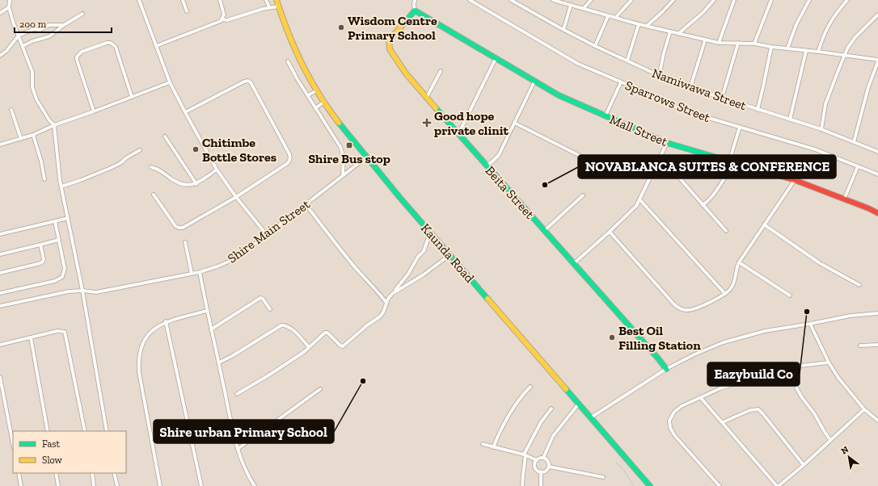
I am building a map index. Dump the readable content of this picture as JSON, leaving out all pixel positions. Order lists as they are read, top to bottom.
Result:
{
  "streets": {
    "street": [
      "Namiwawa Street",
      "Sparrows Street",
      "Mall Street",
      "Beita Street",
      "Shire Main Street",
      "Kaunda Road"
    ]
  },
  "crossings": [
    ["Mall Street", "Beita Street"],
    ["Shire Main Street", "Kaunda Road"]
  ],
  "places": {
    "other": [
      "Wisdom Centre Primary School",
      "Chitimbe Bottle Stores",
      "NOVABLANCA SUITES & CONFERENCE",
      "Eazybuild Co",
      "Best Oil Filling Station",
      "Shire urban Primary School"
    ],
    "health": ["Good hope private clinit"],
    "transit": ["Shire Bus stop"]
  },
  "legend": ["Fast", "Slow"],
  "scale_bar": "200 m",
  "north": "top left"
}
